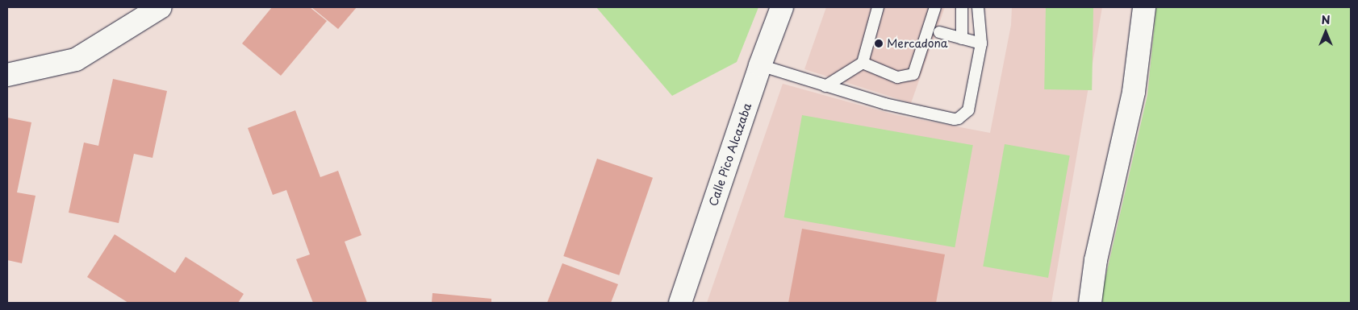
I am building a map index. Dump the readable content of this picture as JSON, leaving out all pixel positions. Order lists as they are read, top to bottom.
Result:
{
  "streets": {
    "street": ["Calle Pico Alcazaba"]
  },
  "places": ["Mercadona"],
  "north": "top"
}
